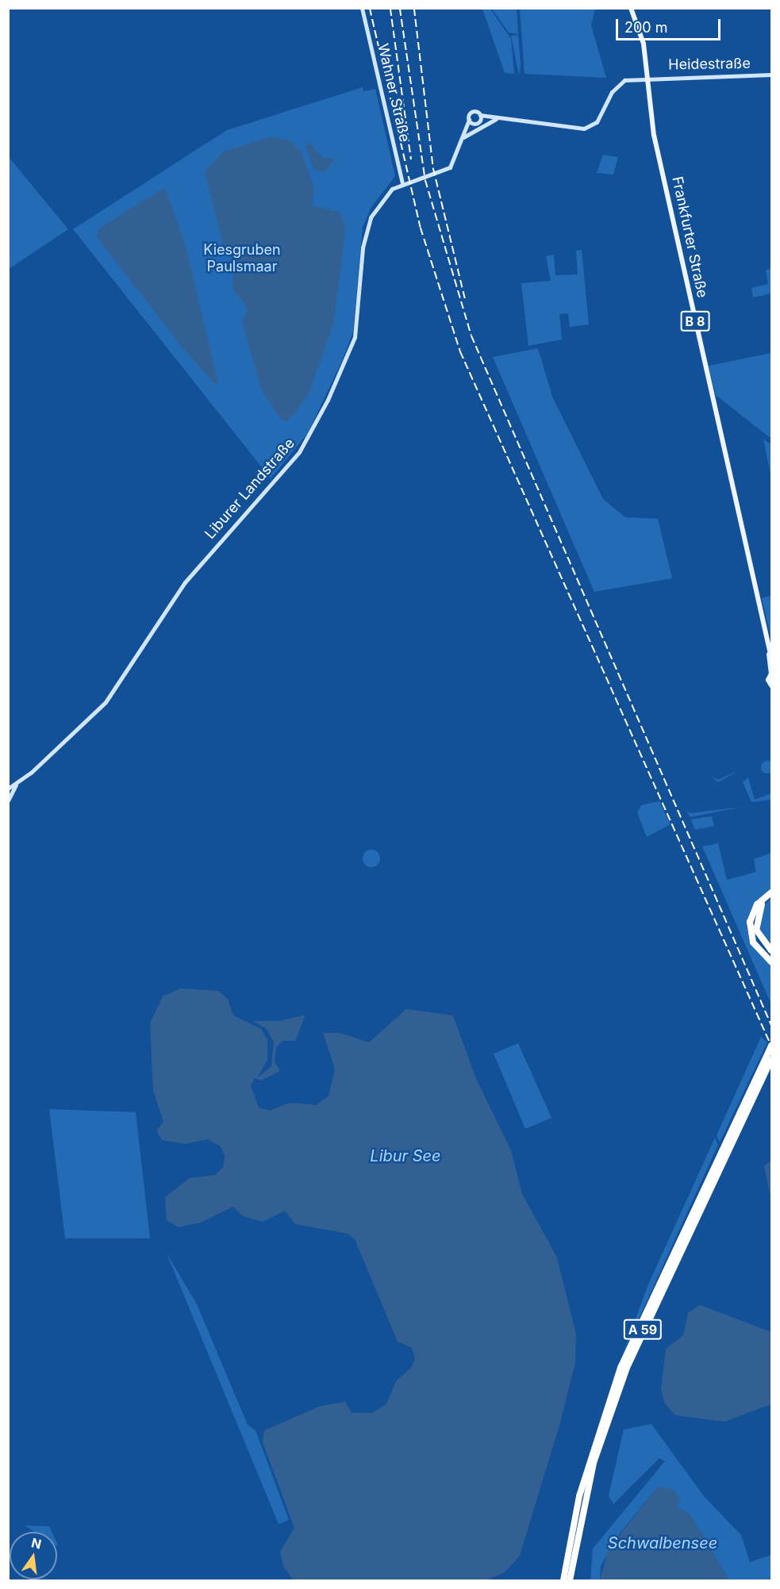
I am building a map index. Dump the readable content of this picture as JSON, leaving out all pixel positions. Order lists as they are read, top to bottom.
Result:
{
  "streets": {
    "highway": ["A 59"],
    "main road": ["Frankfurter Straße", "B 8"],
    "street": ["Heidestraße", "Wahner Straße", "Liburer Landstraße"]
  },
  "crossings": [
    ["Heidestraße", "Frankfurter Straße"],
    ["Wahner Straße", "Liburer Landstraße"],
    ["Frankfurter Straße", "B 8"]
  ],
  "water": ["Libur See", "Schwalbensee"],
  "parks": ["Kiesgruben Paulsmaar"],
  "scale_bar": "200 m",
  "north": "top"
}
